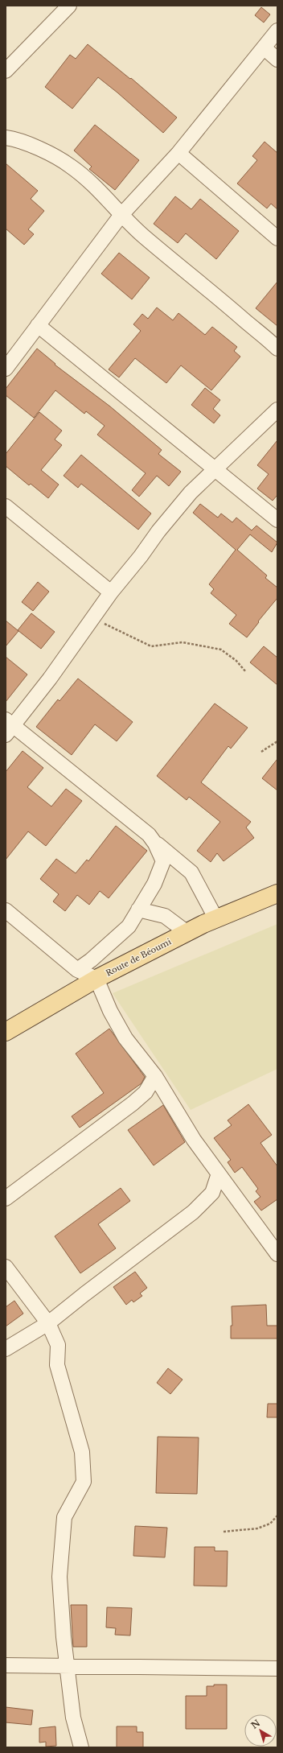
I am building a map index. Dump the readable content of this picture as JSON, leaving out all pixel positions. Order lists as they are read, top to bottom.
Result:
{
  "streets": {
    "main road": ["Route de Béoumi"]
  },
  "north": "top left"
}
